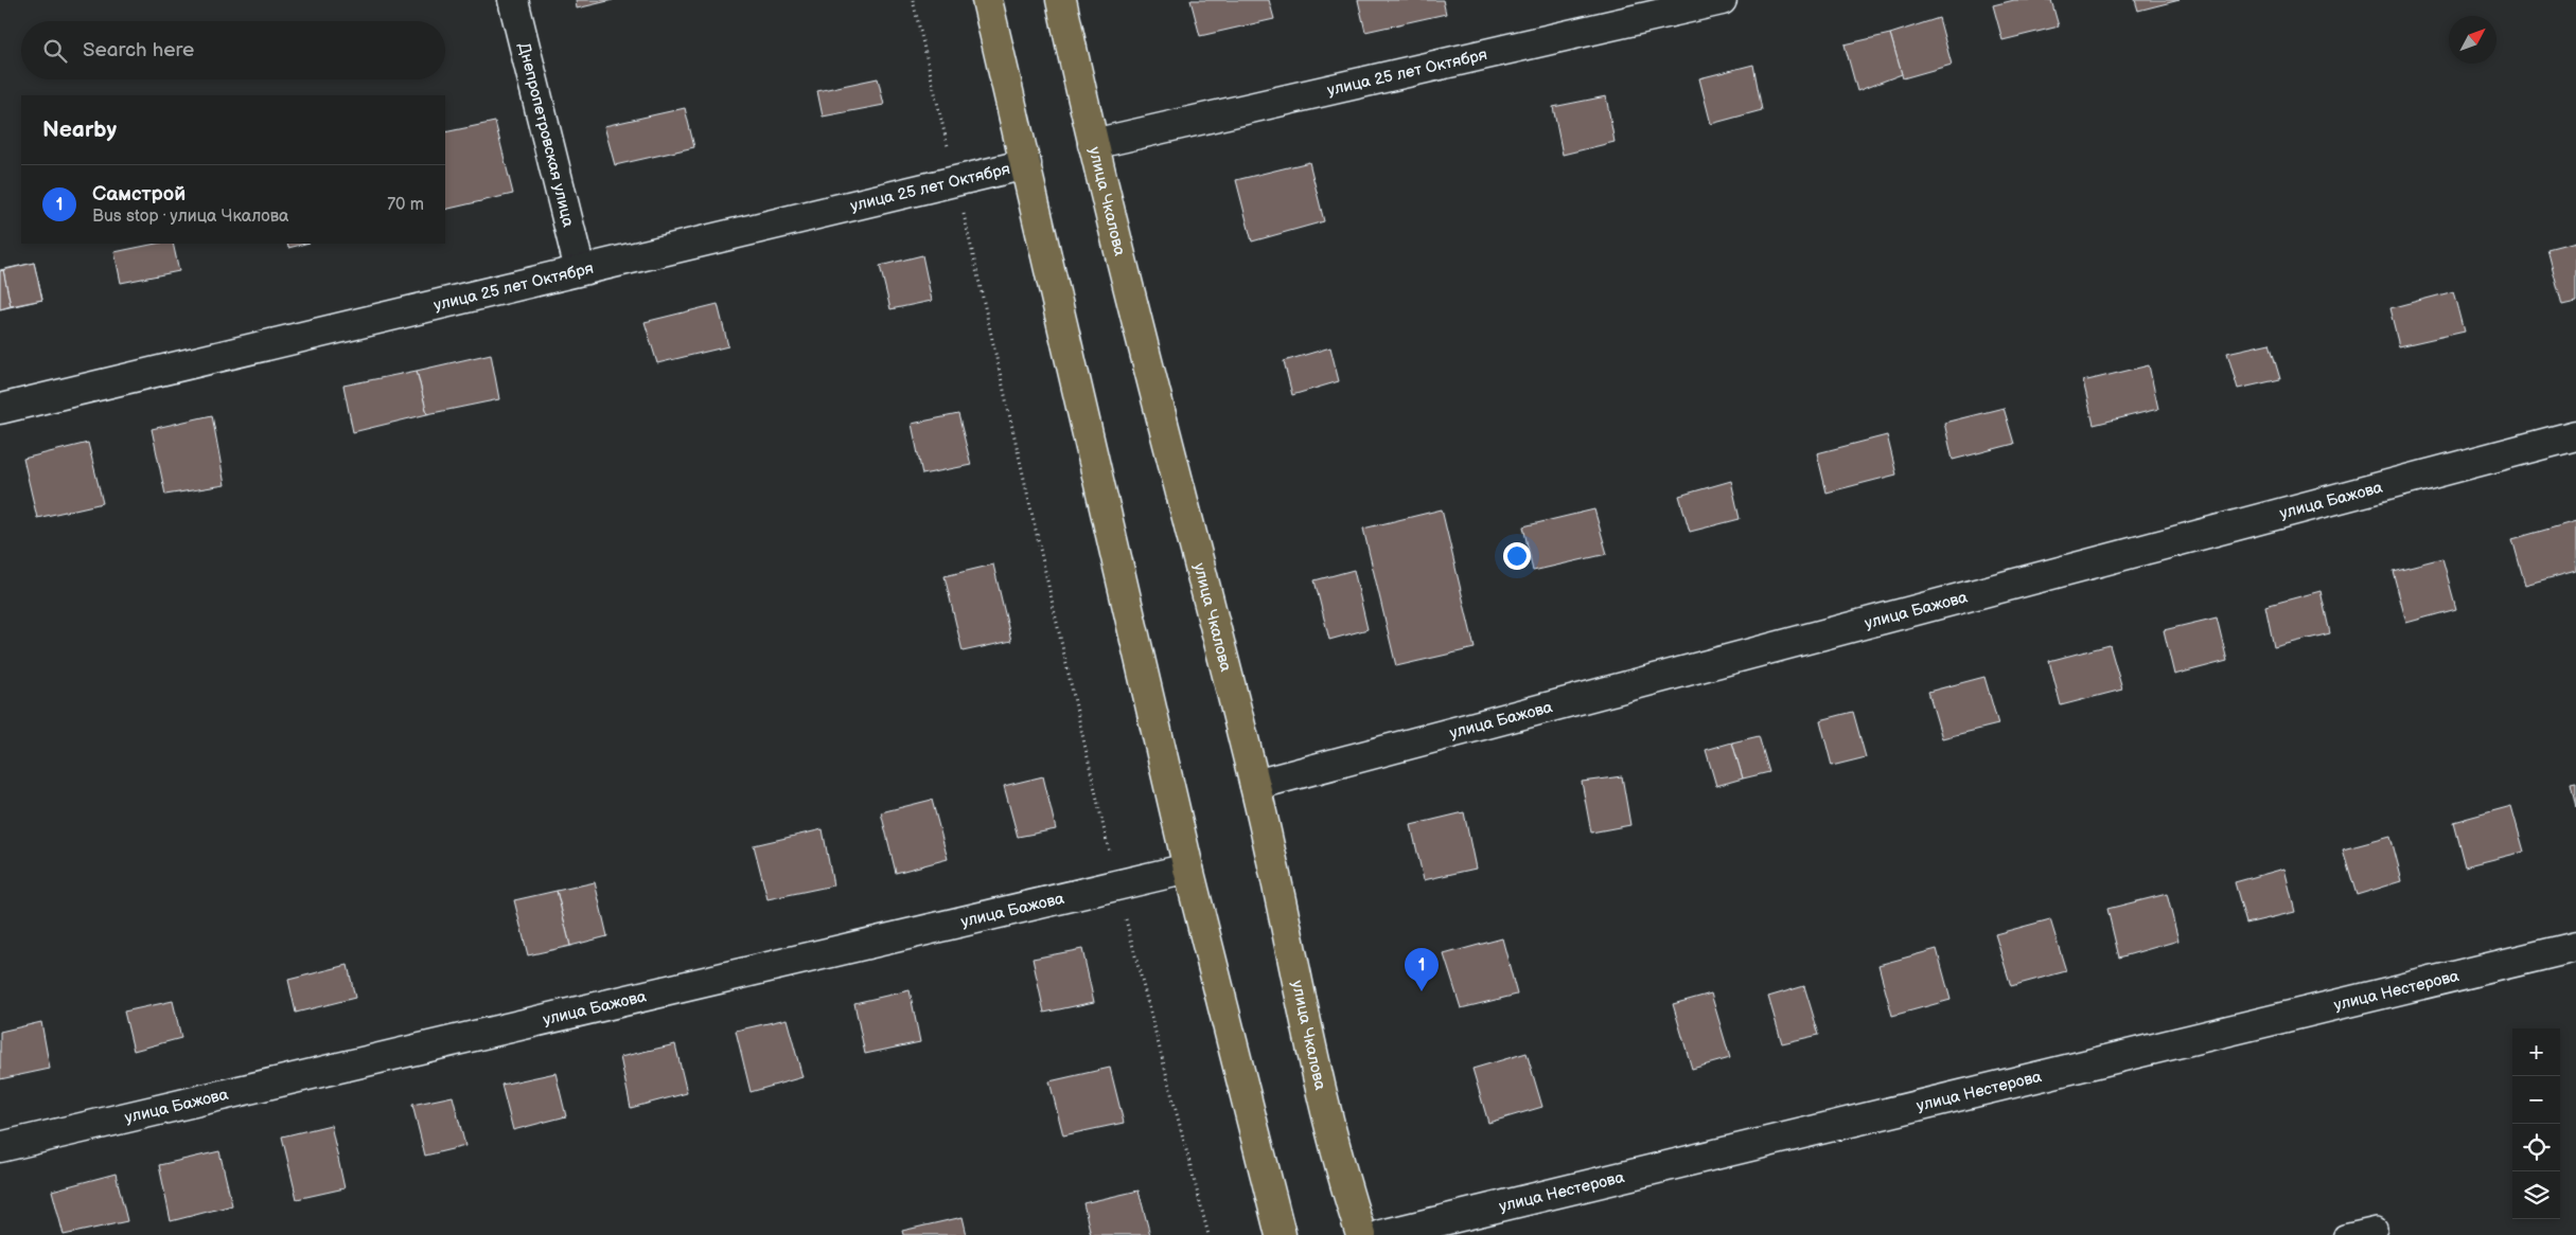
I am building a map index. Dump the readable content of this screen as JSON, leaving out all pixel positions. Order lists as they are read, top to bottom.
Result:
{
  "streets": {
    "main road": ["улица Чкалова"],
    "street": [
      "улица 25 лет Октября",
      "Днепропетровская улица",
      "улица Бажова",
      "улица Нестерова"
    ]
  },
  "crossings": [
    ["улица 25 лет Октября", "Днепропетровская улица"],
    ["улица 25 лет Октября", "улица Чкалова"],
    ["улица Чкалова", "улица Бажова"]
  ],
  "north": "top right",
  "page": {
    "search": "Search here",
    "heading": "Nearby",
    "list": [
      {
        "mark": "1",
        "name": "Самстрой",
        "note": "Bus stop · улица Чкалова",
        "value": "70 m"
      }
    ],
    "pins": "1",
    "map_buttons": ["+", "−"]
  }
}
